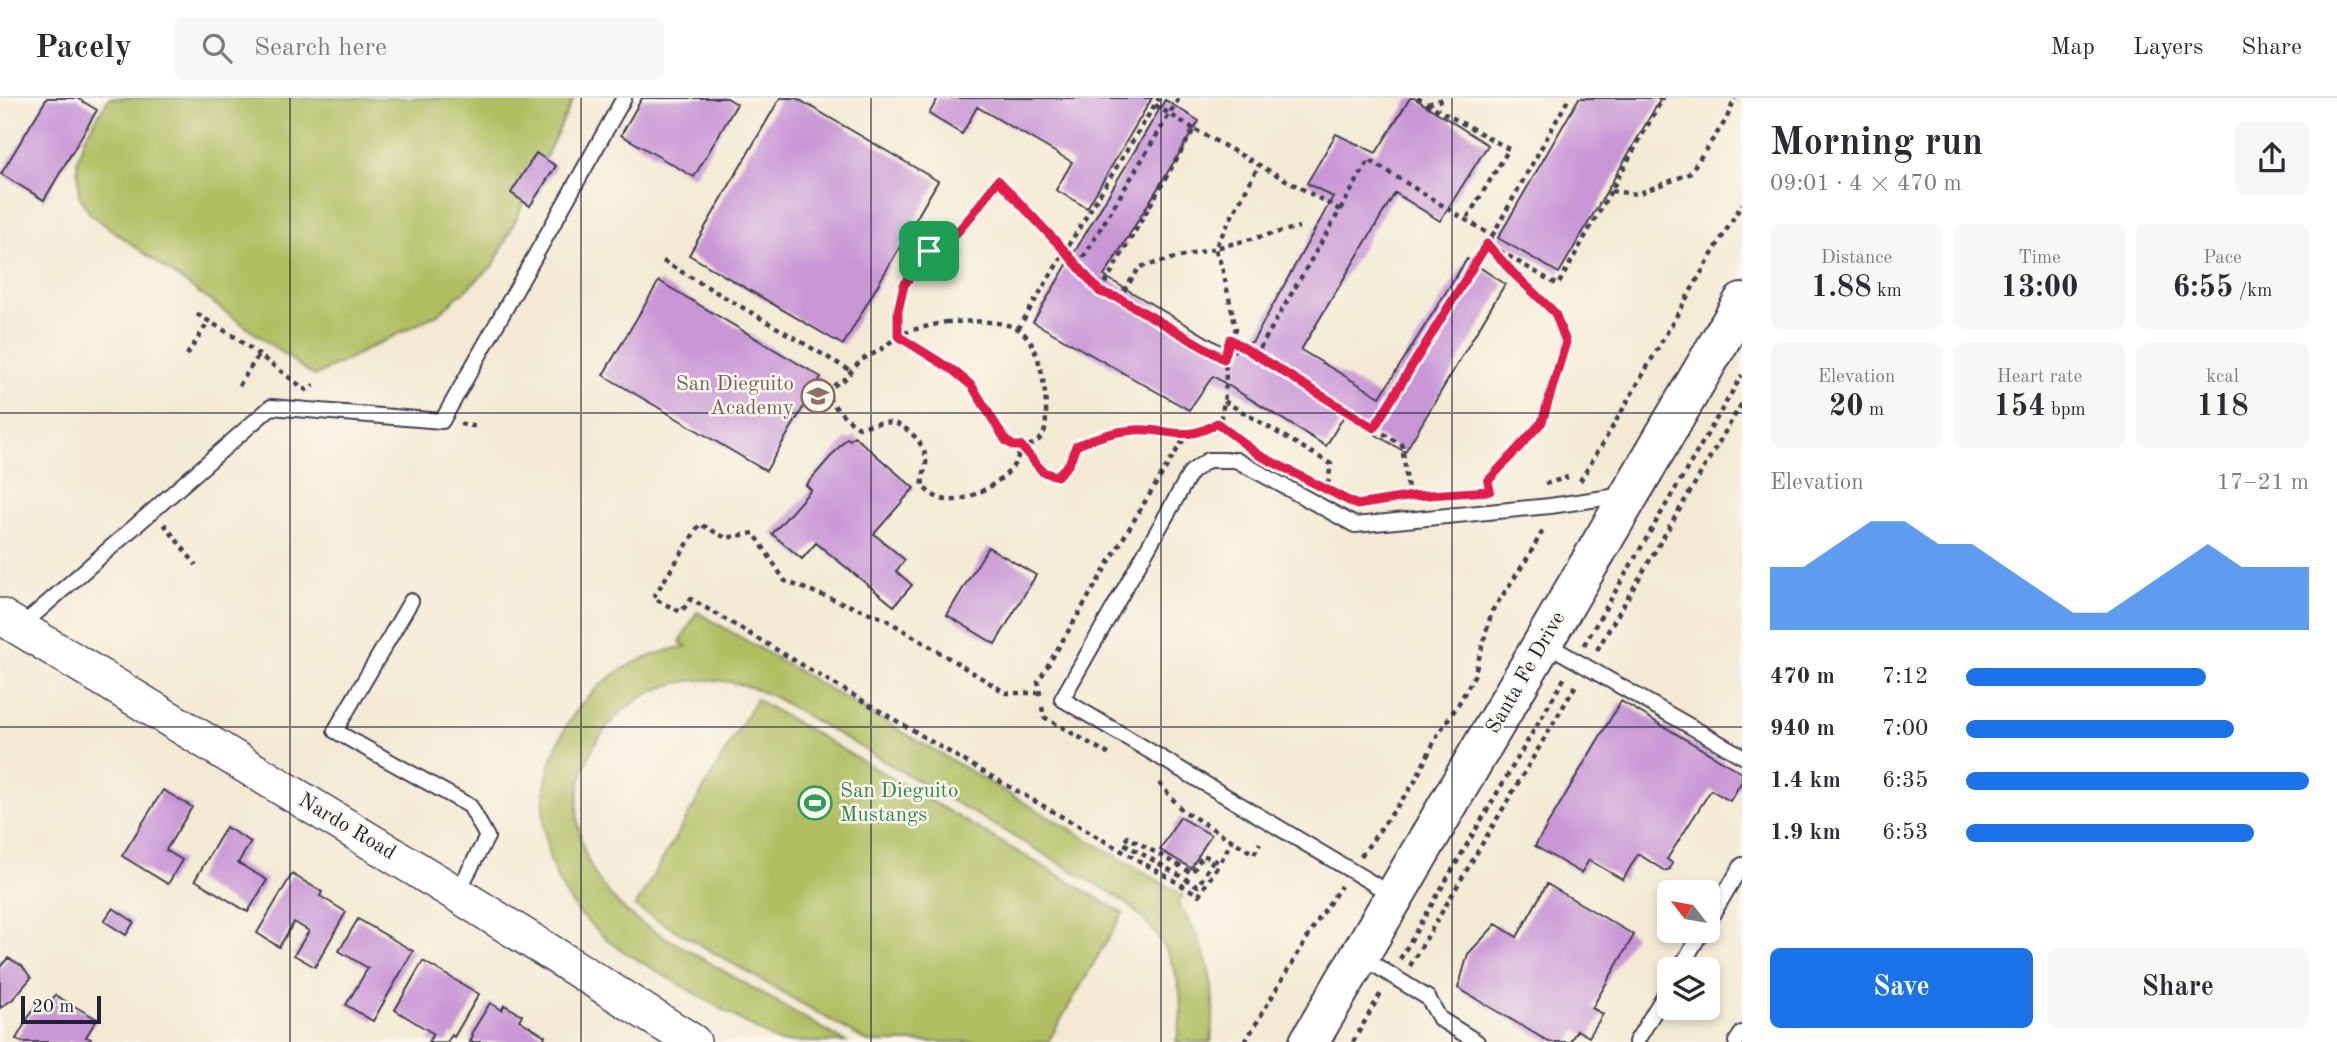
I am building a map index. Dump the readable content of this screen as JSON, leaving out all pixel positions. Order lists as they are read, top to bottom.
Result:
{
  "streets": {
    "main road": ["Santa Fe Drive"],
    "street": ["Nardo Road"]
  },
  "places": {
    "school or university": ["San Dieguito Academy"],
    "sports": ["San Dieguito Mustangs"]
  },
  "scale_bar": "20 m",
  "north": "top left",
  "page": {
    "header": "Pacely",
    "search": "Search here",
    "nav": ["Map", "Layers", "Share"],
    "heading": ["Morning run", "09:01 · 4 × 470 m"],
    "stats": [
      ["Distance", "1.88 km"],
      ["Time", "13:00"],
      ["Pace", "6:55 /km"],
      ["Elevation", "20 m"],
      ["Heart rate", "154 bpm"],
      ["kcal", "118"]
    ],
    "chart": ["Elevation", "17–21 m"],
    "list": [
      {
        "name": "470 m",
        "note": "7:12"
      },
      {
        "name": "940 m",
        "note": "7:00"
      },
      {
        "name": "1.4 km",
        "note": "6:35"
      },
      {
        "name": "1.9 km",
        "note": "6:53"
      }
    ],
    "buttons": ["Save", "Share"],
    "scale": "20 m"
  }
}
